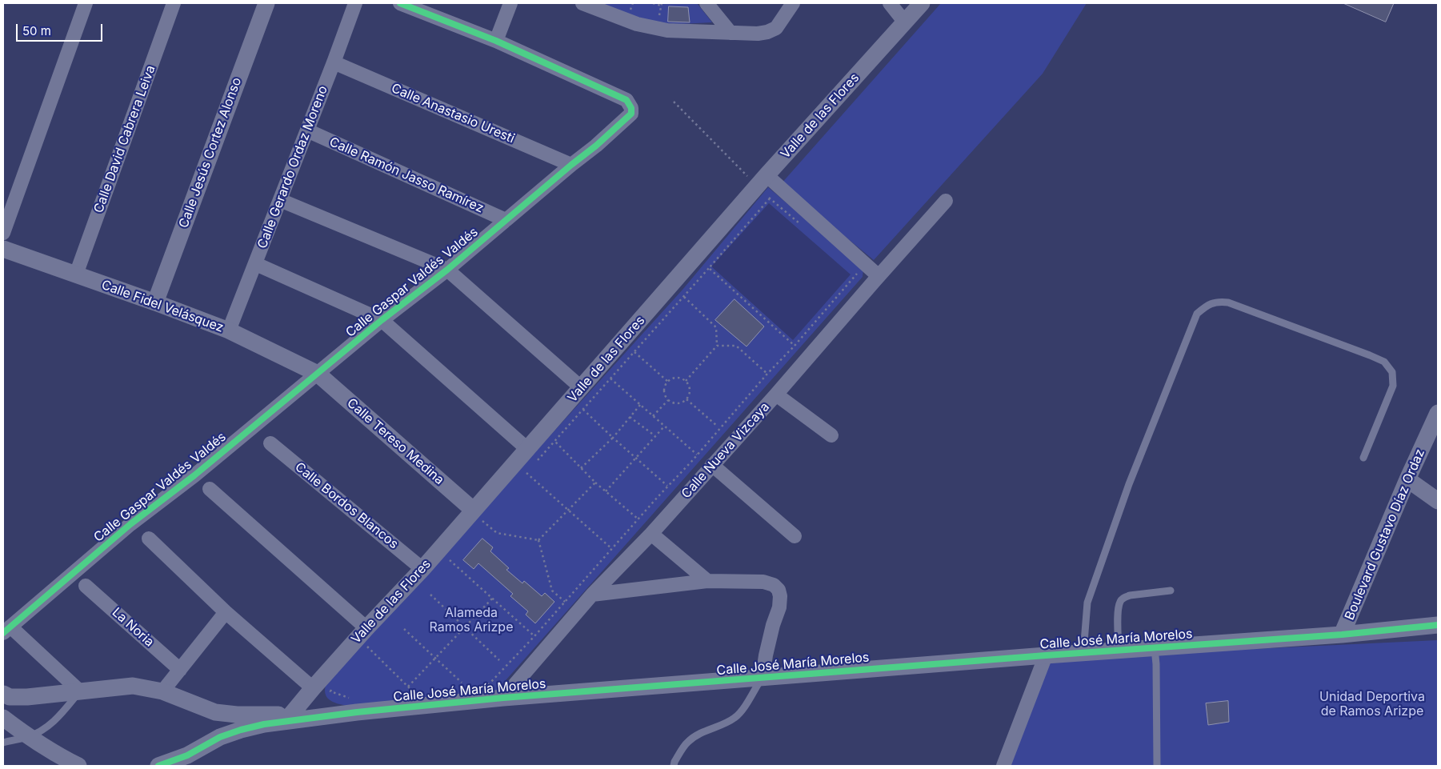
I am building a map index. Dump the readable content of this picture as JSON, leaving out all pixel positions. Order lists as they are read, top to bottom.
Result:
{
  "streets": {
    "street": [
      "Calle Anastasio Uresti",
      "Valle de las Flores",
      "Calle David Cabrera Leiva",
      "Calle Jesús Cortez Alonso",
      "Calle Gerardo Ordaz Moreno",
      "Calle Ramón Jasso Ramírez",
      "Calle Gaspar Valdés Valdés",
      "Calle Fidel Velásquez",
      "Calle Tereso Medina",
      "Calle Nueva Vizcaya",
      "Calle Bordos Blancos",
      "Boulevard Gustavo Díaz Ordaz",
      "La Noria",
      "Calle José María Morelos"
    ]
  },
  "crossings": [
    ["Calle Anastasio Uresti", "Calle Gerardo Ordaz Moreno"],
    ["Calle Anastasio Uresti", "Calle Gaspar Valdés Valdés"],
    ["Valle de las Flores", "Calle Tereso Medina"],
    ["Valle de las Flores", "Calle Bordos Blancos"],
    ["Valle de las Flores", "Calle José María Morelos"],
    ["Calle David Cabrera Leiva", "Calle Fidel Velásquez"],
    ["Calle Jesús Cortez Alonso", "Calle Fidel Velásquez"],
    ["Calle Gerardo Ordaz Moreno", "Calle Ramón Jasso Ramírez"],
    ["Calle Gerardo Ordaz Moreno", "Calle Fidel Velásquez"],
    ["Calle Ramón Jasso Ramírez", "Calle Gaspar Valdés Valdés"],
    ["Calle Gaspar Valdés Valdés", "Calle Fidel Velásquez"],
    ["Calle Gaspar Valdés Valdés", "Calle Tereso Medina"],
    ["Calle Fidel Velásquez", "Calle Tereso Medina"],
    ["Calle Nueva Vizcaya", "Calle José María Morelos"],
    ["Boulevard Gustavo Díaz Ordaz", "Calle José María Morelos"]
  ],
  "parks": ["Alameda Ramos Arizpe", "Unidad Deportiva de Ramos Arizpe"],
  "scale_bar": "50 m"
}
